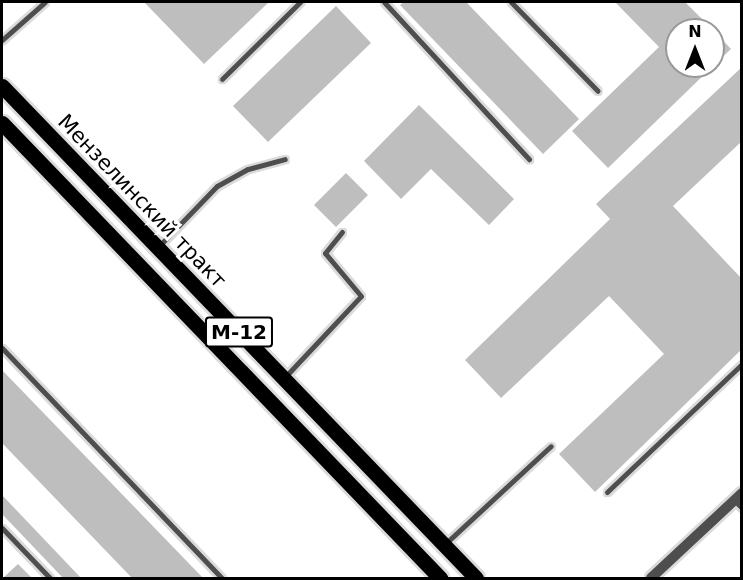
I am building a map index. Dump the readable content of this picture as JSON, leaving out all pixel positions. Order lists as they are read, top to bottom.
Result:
{
  "streets": {
    "main road": ["Мензелинский тракт", "М-12"]
  },
  "north": "top"
}
